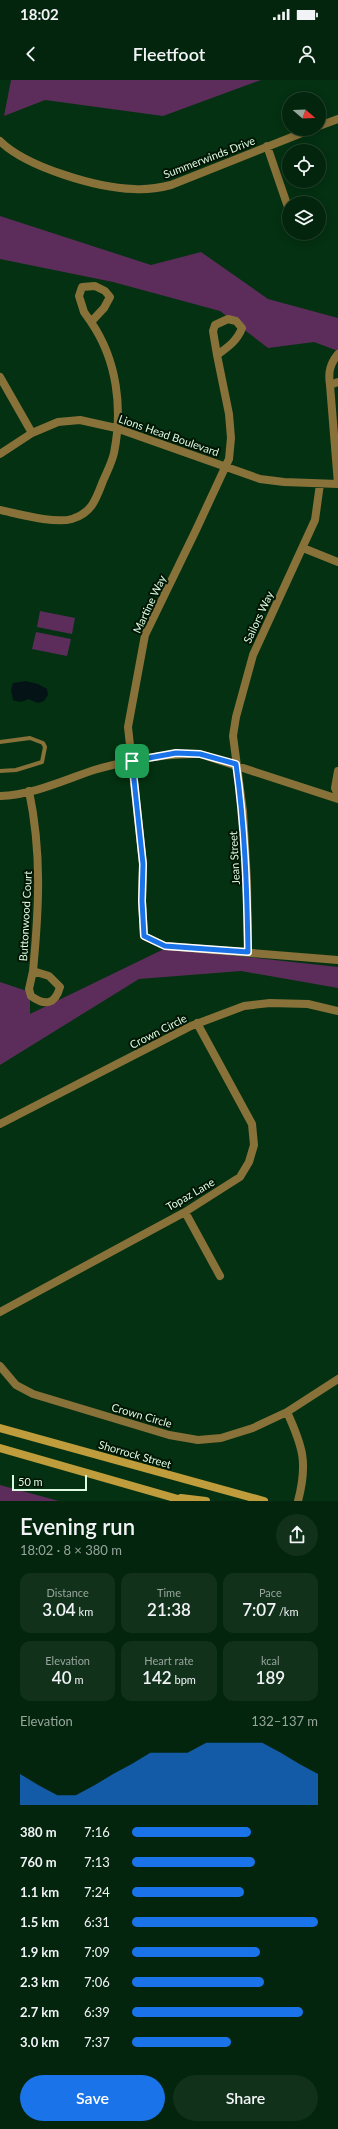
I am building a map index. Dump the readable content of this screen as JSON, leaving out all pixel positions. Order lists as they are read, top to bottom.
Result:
{
  "streets": {
    "main road": ["Shorrock Street"],
    "street": [
      "Summerwinds Drive",
      "Lions Head Boulevard",
      "Martine Way",
      "Sailors Way",
      "Jean Street",
      "Buttonwood Court",
      "Crown Circle",
      "Topaz Lane"
    ]
  },
  "crossings": [
    ["Lions Head Boulevard", "Martine Way"],
    ["Lions Head Boulevard", "Sailors Way"],
    ["Martine Way", "Jean Street"],
    ["Sailors Way", "Jean Street"],
    ["Crown Circle", "Topaz Lane"]
  ],
  "scale_bar": "50 m",
  "north": "right",
  "page": {
    "status": "18:02",
    "header": "Fleetfoot",
    "scale": "50 m",
    "heading": ["Evening run", "18:02 · 8 × 380 m"],
    "stats": [
      ["Distance", "3.04 km"],
      ["Time", "21:38"],
      ["Pace", "7:07 /km"],
      ["Elevation", "40 m"],
      ["Heart rate", "142 bpm"],
      ["kcal", "189"]
    ],
    "chart": ["Elevation", "132–137 m"],
    "list": [
      {
        "name": "380 m",
        "note": "7:16"
      },
      {
        "name": "760 m",
        "note": "7:13"
      },
      {
        "name": "1.1 km",
        "note": "7:24"
      },
      {
        "name": "1.5 km",
        "note": "6:31"
      },
      {
        "name": "1.9 km",
        "note": "7:09"
      },
      {
        "name": "2.3 km",
        "note": "7:06"
      },
      {
        "name": "2.7 km",
        "note": "6:39"
      },
      {
        "name": "3.0 km",
        "note": "7:37"
      }
    ],
    "buttons": ["Save", "Share"]
  }
}
